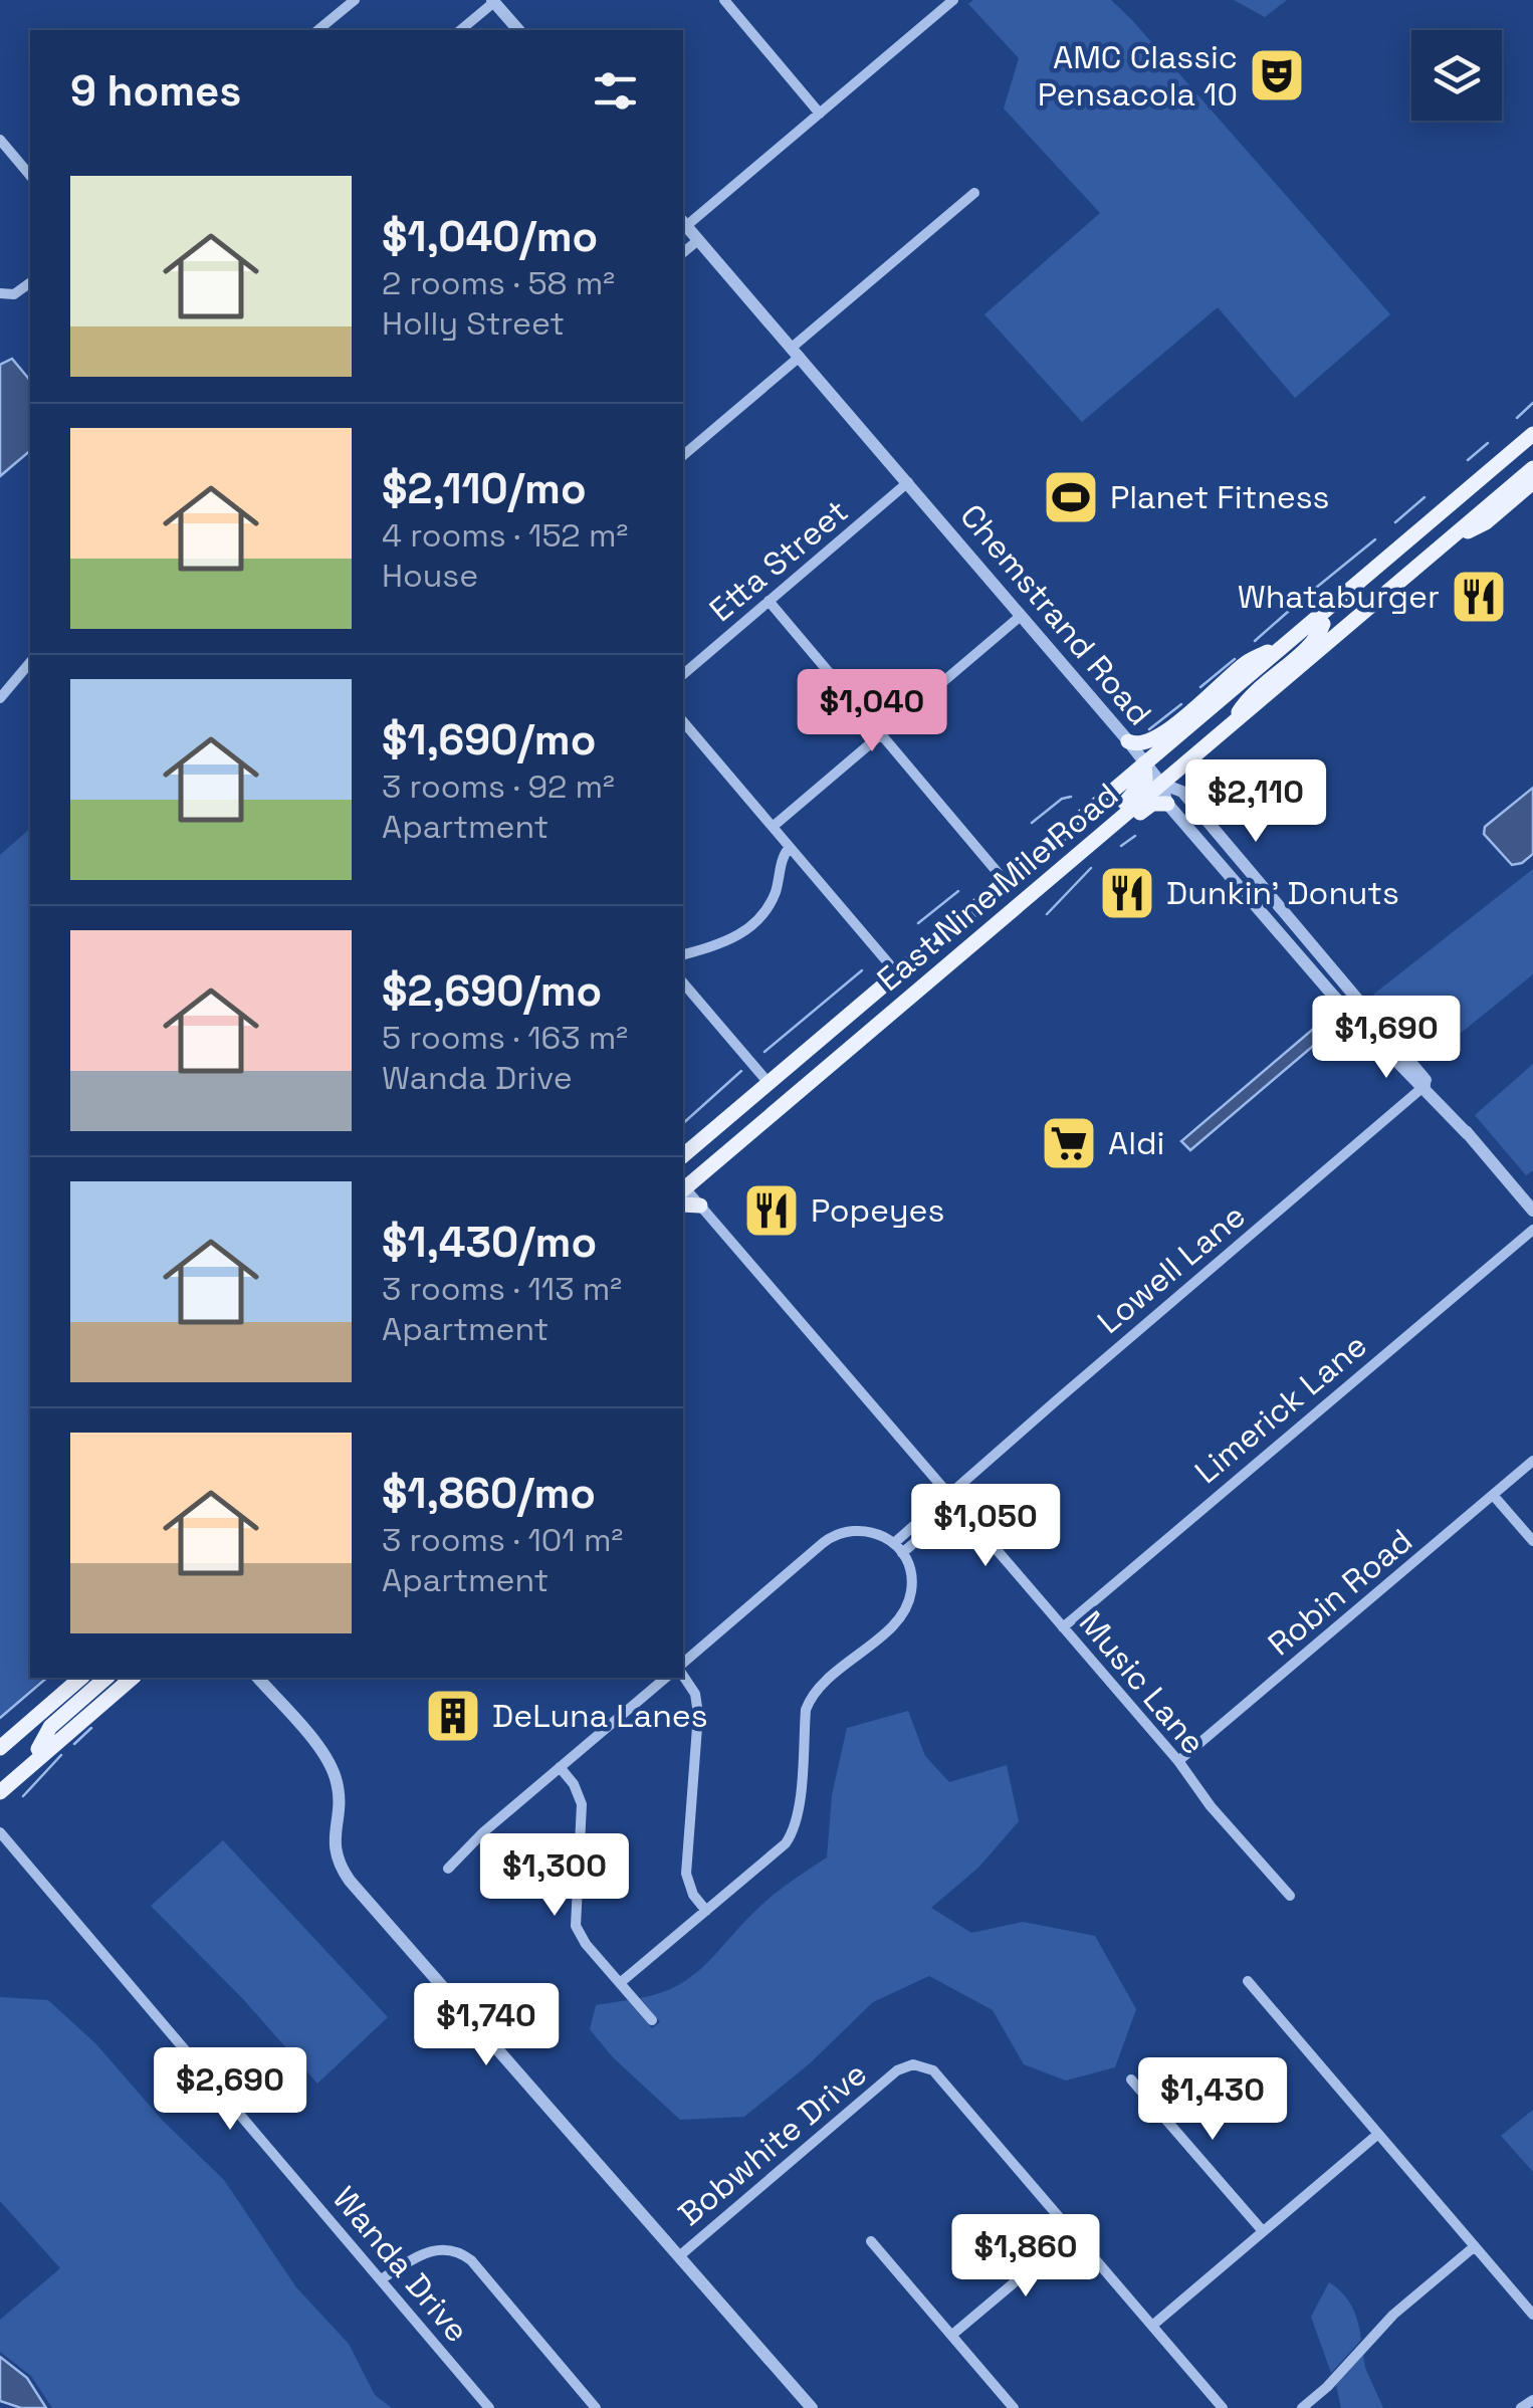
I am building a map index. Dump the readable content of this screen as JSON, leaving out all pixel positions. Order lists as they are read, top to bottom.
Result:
{
  "streets": {
    "main road": ["East Nine Mile Road"],
    "street": [
      "Etta Street",
      "Chemstrand Road",
      "Lowell Lane",
      "Limerick Lane",
      "Robin Road",
      "Music Lane",
      "Bobwhite Drive",
      "Wanda Drive"
    ]
  },
  "crossings": [
    ["Etta Street", "Chemstrand Road"],
    ["Chemstrand Road", "East Nine Mile Road"],
    ["Chemstrand Road", "Lowell Lane"],
    ["Lowell Lane", "Music Lane"],
    ["Limerick Lane", "Music Lane"],
    ["Robin Road", "Music Lane"]
  ],
  "places": {
    "theatre": ["AMC Classic Pensacola 10"],
    "sports": ["Planet Fitness"],
    "restaurant": ["Whataburger", "Dunkin' Donuts", "Popeyes"],
    "supermarket": ["Aldi"],
    "building": ["DeLuna Lanes"]
  },
  "page": {
    "heading": "9 homes",
    "list": [
      {
        "name": "$1,040/mo",
        "note": "2 rooms · 58 m² · Holly Street"
      },
      {
        "name": "$2,110/mo",
        "note": "4 rooms · 152 m² · House"
      },
      {
        "name": "$1,690/mo",
        "note": "3 rooms · 92 m² · Apartment"
      },
      {
        "name": "$2,690/mo",
        "note": "5 rooms · 163 m² · Wanda Drive"
      },
      {
        "name": "$1,430/mo",
        "note": "3 rooms · 113 m² · Apartment"
      },
      {
        "name": "$1,860/mo",
        "note": "3 rooms · 101 m² · Apartment"
      }
    ],
    "price": [
      "$1,040",
      "$2,110",
      "$1,690",
      "$1,050",
      "$1,300",
      "$1,740",
      "$2,690",
      "$1,430",
      "$1,860"
    ]
  }
}
